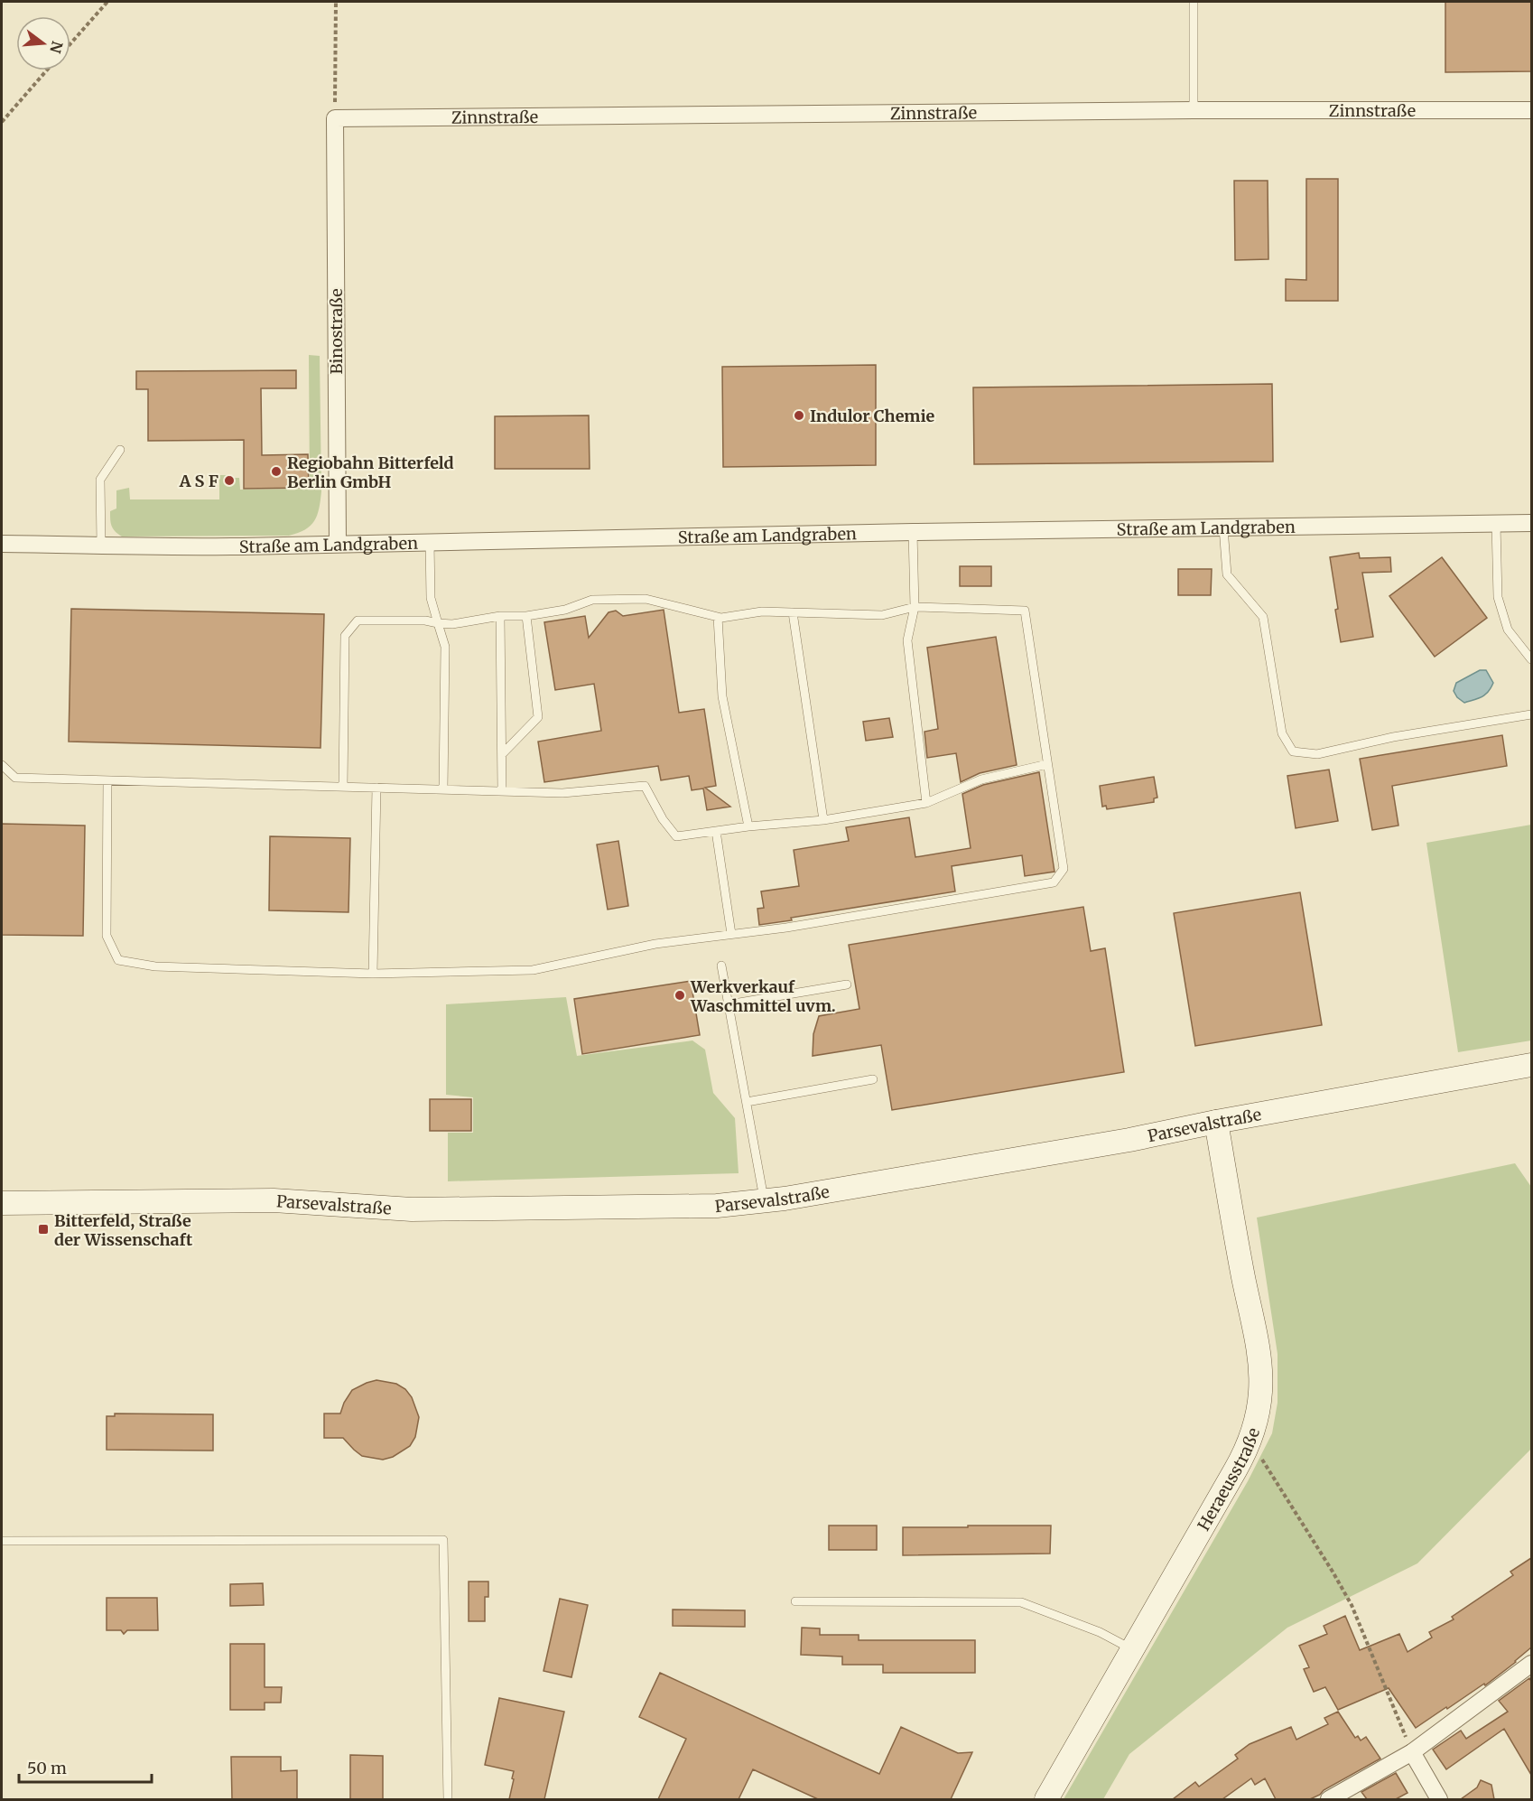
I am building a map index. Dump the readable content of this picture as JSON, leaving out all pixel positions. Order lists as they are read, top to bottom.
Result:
{
  "streets": {
    "street": [
      "Zinnstraße",
      "Binostraße",
      "Straße am Landgraben",
      "Parsevalstraße",
      "Heraeusstraße"
    ]
  },
  "crossings": [
    ["Zinnstraße", "Binostraße"],
    ["Binostraße", "Straße am Landgraben"],
    ["Parsevalstraße", "Heraeusstraße"]
  ],
  "places": {
    "other": [
      "Indulor Chemie",
      "Regiobahn Bitterfeld Berlin GmbH",
      "A S F",
      "Werkverkauf Waschmittel uvm."
    ],
    "transit": ["Bitterfeld, Straße der Wissenschaft"]
  },
  "scale_bar": "50 m",
  "north": "right"
}
